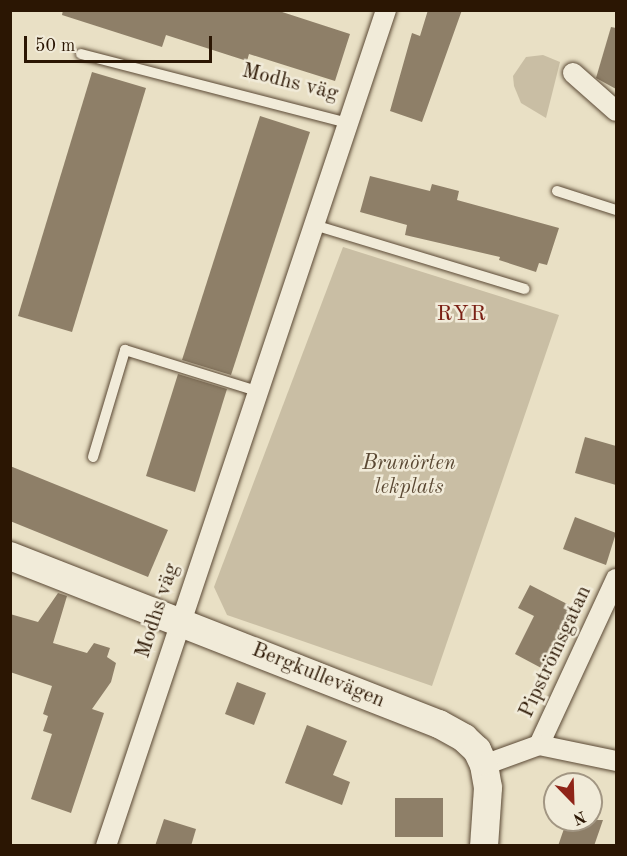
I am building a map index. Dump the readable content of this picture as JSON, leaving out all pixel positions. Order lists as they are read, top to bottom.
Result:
{
  "streets": {
    "street": ["Modhs väg", "Pipströmsgatan", "Bergkullevägen"]
  },
  "crossings": [
    ["Modhs väg", "Bergkullevägen"]
  ],
  "districts": ["RYR"],
  "parks": ["Brunörten lekplats"],
  "scale_bar": "50 m",
  "north": "bottom right"
}
